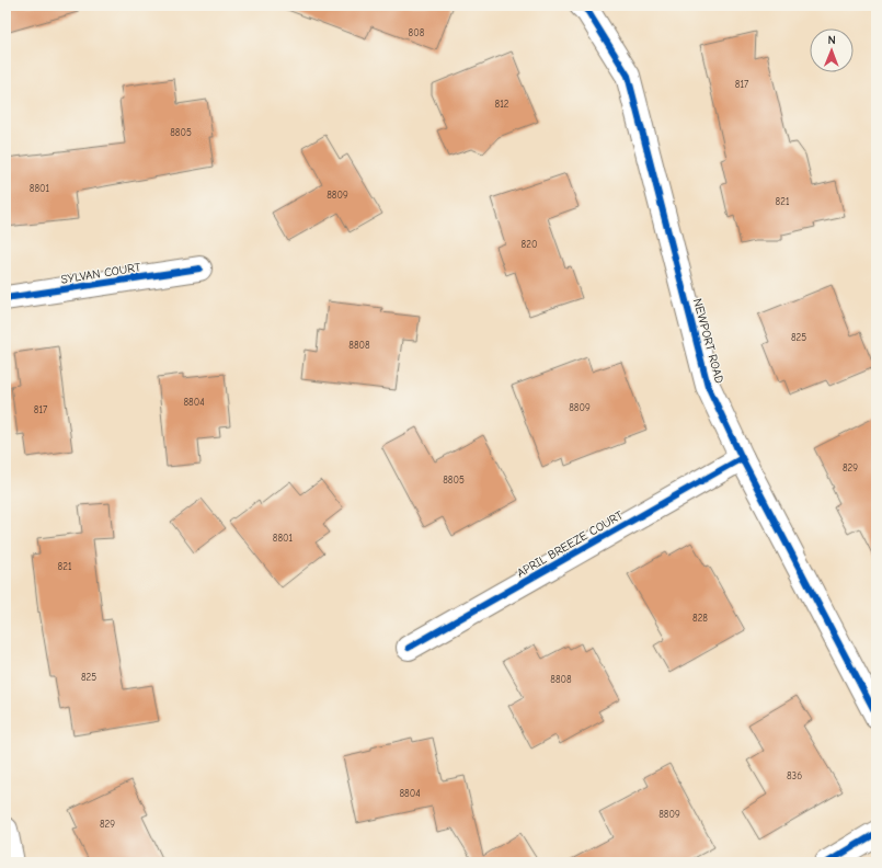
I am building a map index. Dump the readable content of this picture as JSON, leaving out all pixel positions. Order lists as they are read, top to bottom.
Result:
{
  "streets": {
    "street": ["SYLVAN COURT", "NEWPORT ROAD", "APRIL BREEZE COURT"]
  },
  "crossings": [
    ["NEWPORT ROAD", "APRIL BREEZE COURT"]
  ],
  "house_numbers": [
    "808",
    "817",
    "812",
    "8805",
    "8801",
    "8809",
    "821",
    "820",
    "825",
    "8808",
    "8804",
    "8809",
    "817",
    "829",
    "8805",
    "8801",
    "821",
    "828",
    "825",
    "8808",
    "836",
    "8804",
    "8809",
    "829"
  ],
  "north": "top"
}
